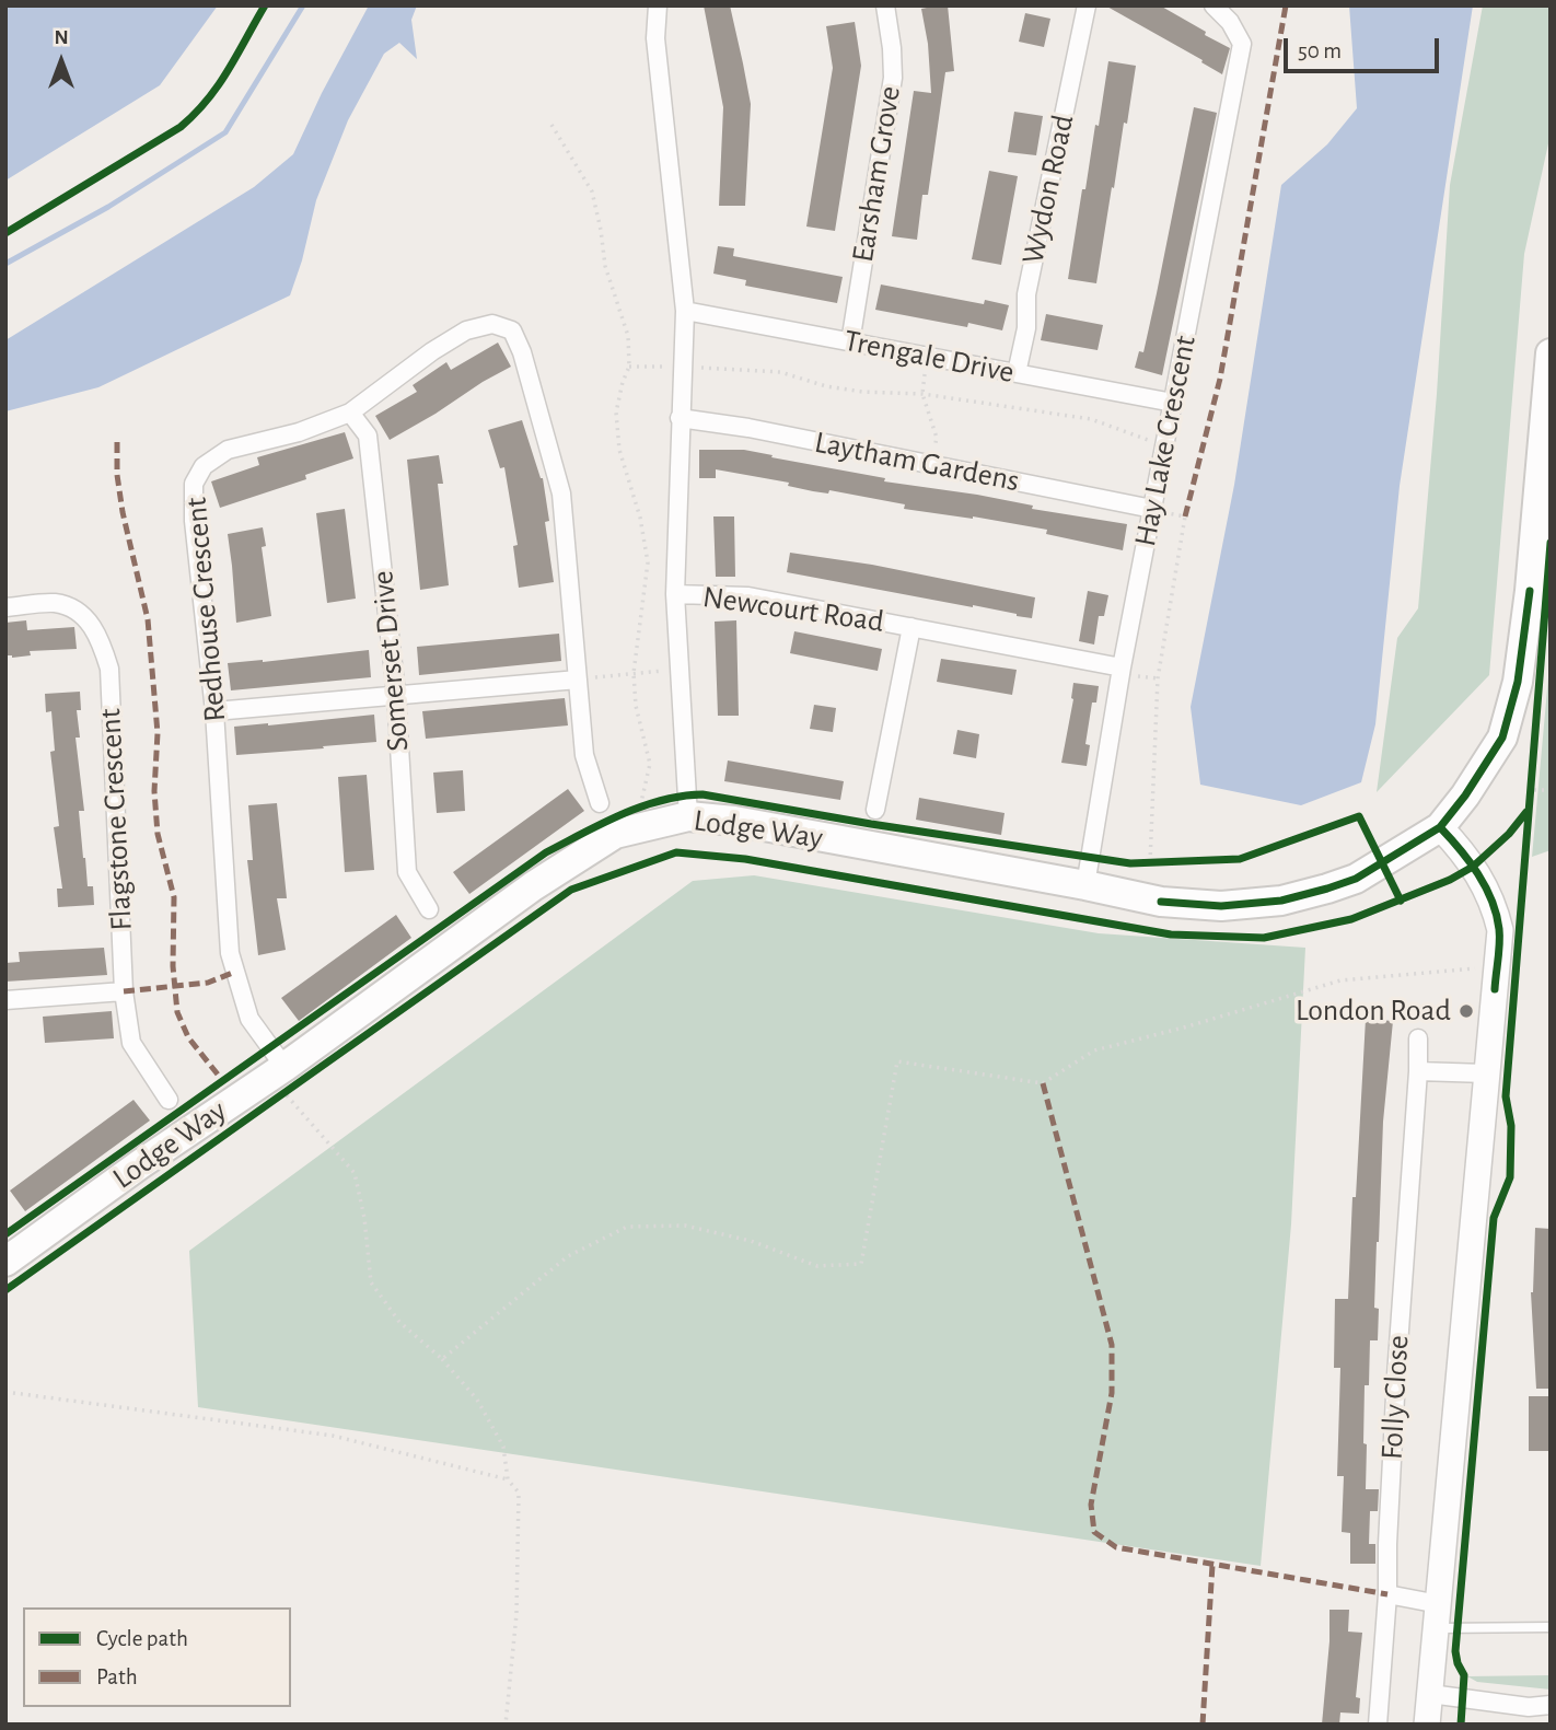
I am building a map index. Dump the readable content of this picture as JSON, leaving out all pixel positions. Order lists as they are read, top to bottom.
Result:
{
  "streets": {
    "main road": ["Lodge Way"],
    "street": [
      "Earsham Grove",
      "Wydon Road",
      "Trengale Drive",
      "Hay Lake Crescent",
      "Laytham Gardens",
      "Redhouse Crescent",
      "Newcourt Road",
      "Somerset Drive",
      "Flagstone Crescent",
      "Folly Close"
    ]
  },
  "crossings": [
    ["Earsham Grove", "Trengale Drive"],
    ["Wydon Road", "Trengale Drive"],
    ["Trengale Drive", "Hay Lake Crescent"],
    ["Hay Lake Crescent", "Laytham Gardens"],
    ["Hay Lake Crescent", "Newcourt Road"],
    ["Hay Lake Crescent", "Lodge Way"],
    ["Redhouse Crescent", "Somerset Drive"],
    ["Redhouse Crescent", "Lodge Way"]
  ],
  "places": ["London Road"],
  "legend": ["Cycle path", "Path"],
  "scale_bar": "50 m",
  "north": "top"
}
